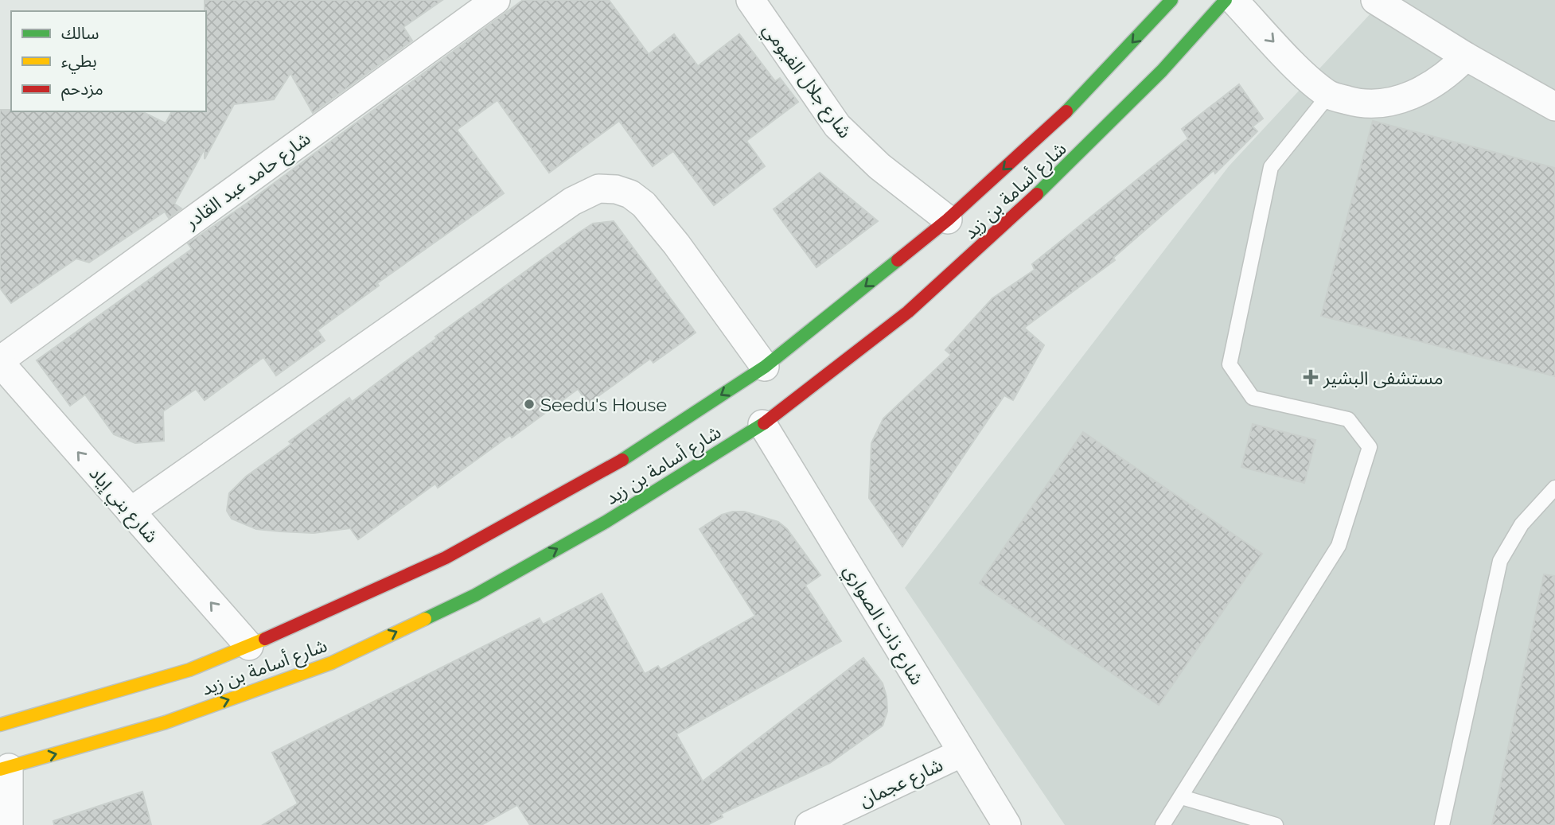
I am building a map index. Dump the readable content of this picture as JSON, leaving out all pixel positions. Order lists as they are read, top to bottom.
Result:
{
  "streets": {
    "highway": ["شارع أسامة بن زيد"],
    "street": [
      "شارع جلال الفيومي",
      "شارع حامد عبد القادر",
      "شارع بني إياد",
      "شارع ذات الصواري",
      "شارع عجمان"
    ]
  },
  "crossings": [
    ["شارع جلال الفيومي", "شارع أسامة بن زيد"],
    ["شارع حامد عبد القادر", "شارع بني إياد"],
    ["شارع أسامة بن زيد", "شارع بني إياد"],
    ["شارع أسامة بن زيد", "شارع ذات الصواري"],
    ["شارع ذات الصواري", "شارع عجمان"]
  ],
  "one_way": ["شارع بني إياد"],
  "places": {
    "health": ["مستشفى البشير"],
    "other": ["Seedu's House"]
  },
  "legend": ["سالك", "بطيء", "مزدحم"]
}
